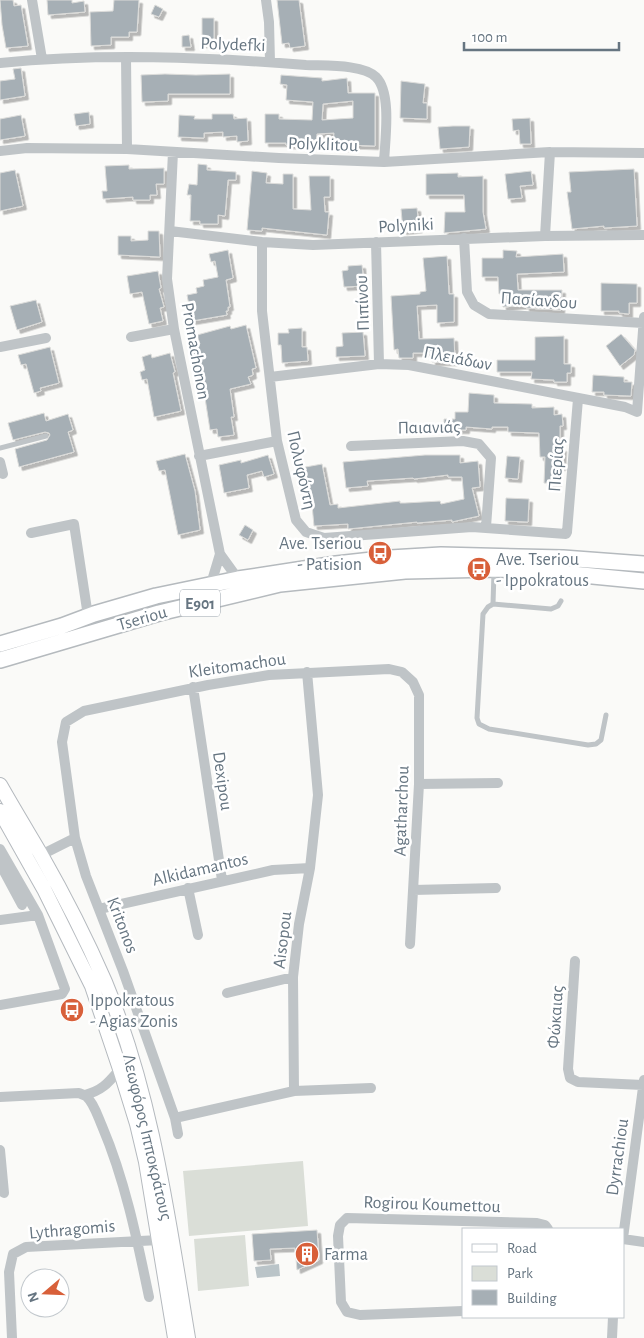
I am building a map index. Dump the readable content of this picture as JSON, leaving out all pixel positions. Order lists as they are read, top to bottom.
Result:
{
  "streets": {
    "main road": ["E901", "Tseriou", "Λεωφόρος Ιπποκράτους"],
    "street": [
      "Polydefki",
      "Polyklitou",
      "Polyniki",
      "Πασίανδου",
      "Πιπίνου",
      "Promachonon",
      "Πλειάδων",
      "Παιανιάς",
      "Πιερίας",
      "Πολυφόντη",
      "Kleitomachou",
      "Dexipou",
      "Agatharchou",
      "Alkidamantos",
      "Kritonos",
      "Aisopou",
      "Φώκαιας",
      "Dyrrachiou",
      "Rogirou Koumettou",
      "Lythragomis"
    ]
  },
  "crossings": [
    ["Polydefki", "Polyklitou"],
    ["Polyklitou", "Promachonon"],
    ["Polyniki", "Πασίανδου"],
    ["Polyniki", "Πιπίνου"],
    ["Polyniki", "Promachonon"],
    ["Polyniki", "Πολυφόντη"],
    ["Πασίανδου", "Πλειάδων"],
    ["Πιπίνου", "Πλειάδων"],
    ["Promachonon", "Tseriou"],
    ["Πλειάδων", "Πιερίας"],
    ["Πλειάδων", "Πολυφόντη"],
    ["Παιανιάς", "Πολυφόντη"],
    ["Πιερίας", "Πολυφόντη"],
    ["Kleitomachou", "Dexipou"],
    ["Kleitomachou", "Agatharchou"],
    ["Kleitomachou", "Kritonos"],
    ["Kleitomachou", "Aisopou"],
    ["Dexipou", "Alkidamantos"],
    ["Alkidamantos", "Kritonos"],
    ["Alkidamantos", "Aisopou"],
    ["Φώκαιας", "Dyrrachiou"],
    ["Λεωφόρος Ιπποκράτους", "Lythragomis"]
  ],
  "places": {
    "bus stop": ["Ave. Tseriou - Patision", "Ave. Tseriou - Ippokratous", "Ippokratous - Agias Zonis"],
    "building": ["Farma"]
  },
  "legend": ["Road", "Park", "Building"],
  "scale_bar": "100 m",
  "north": "left"
}
